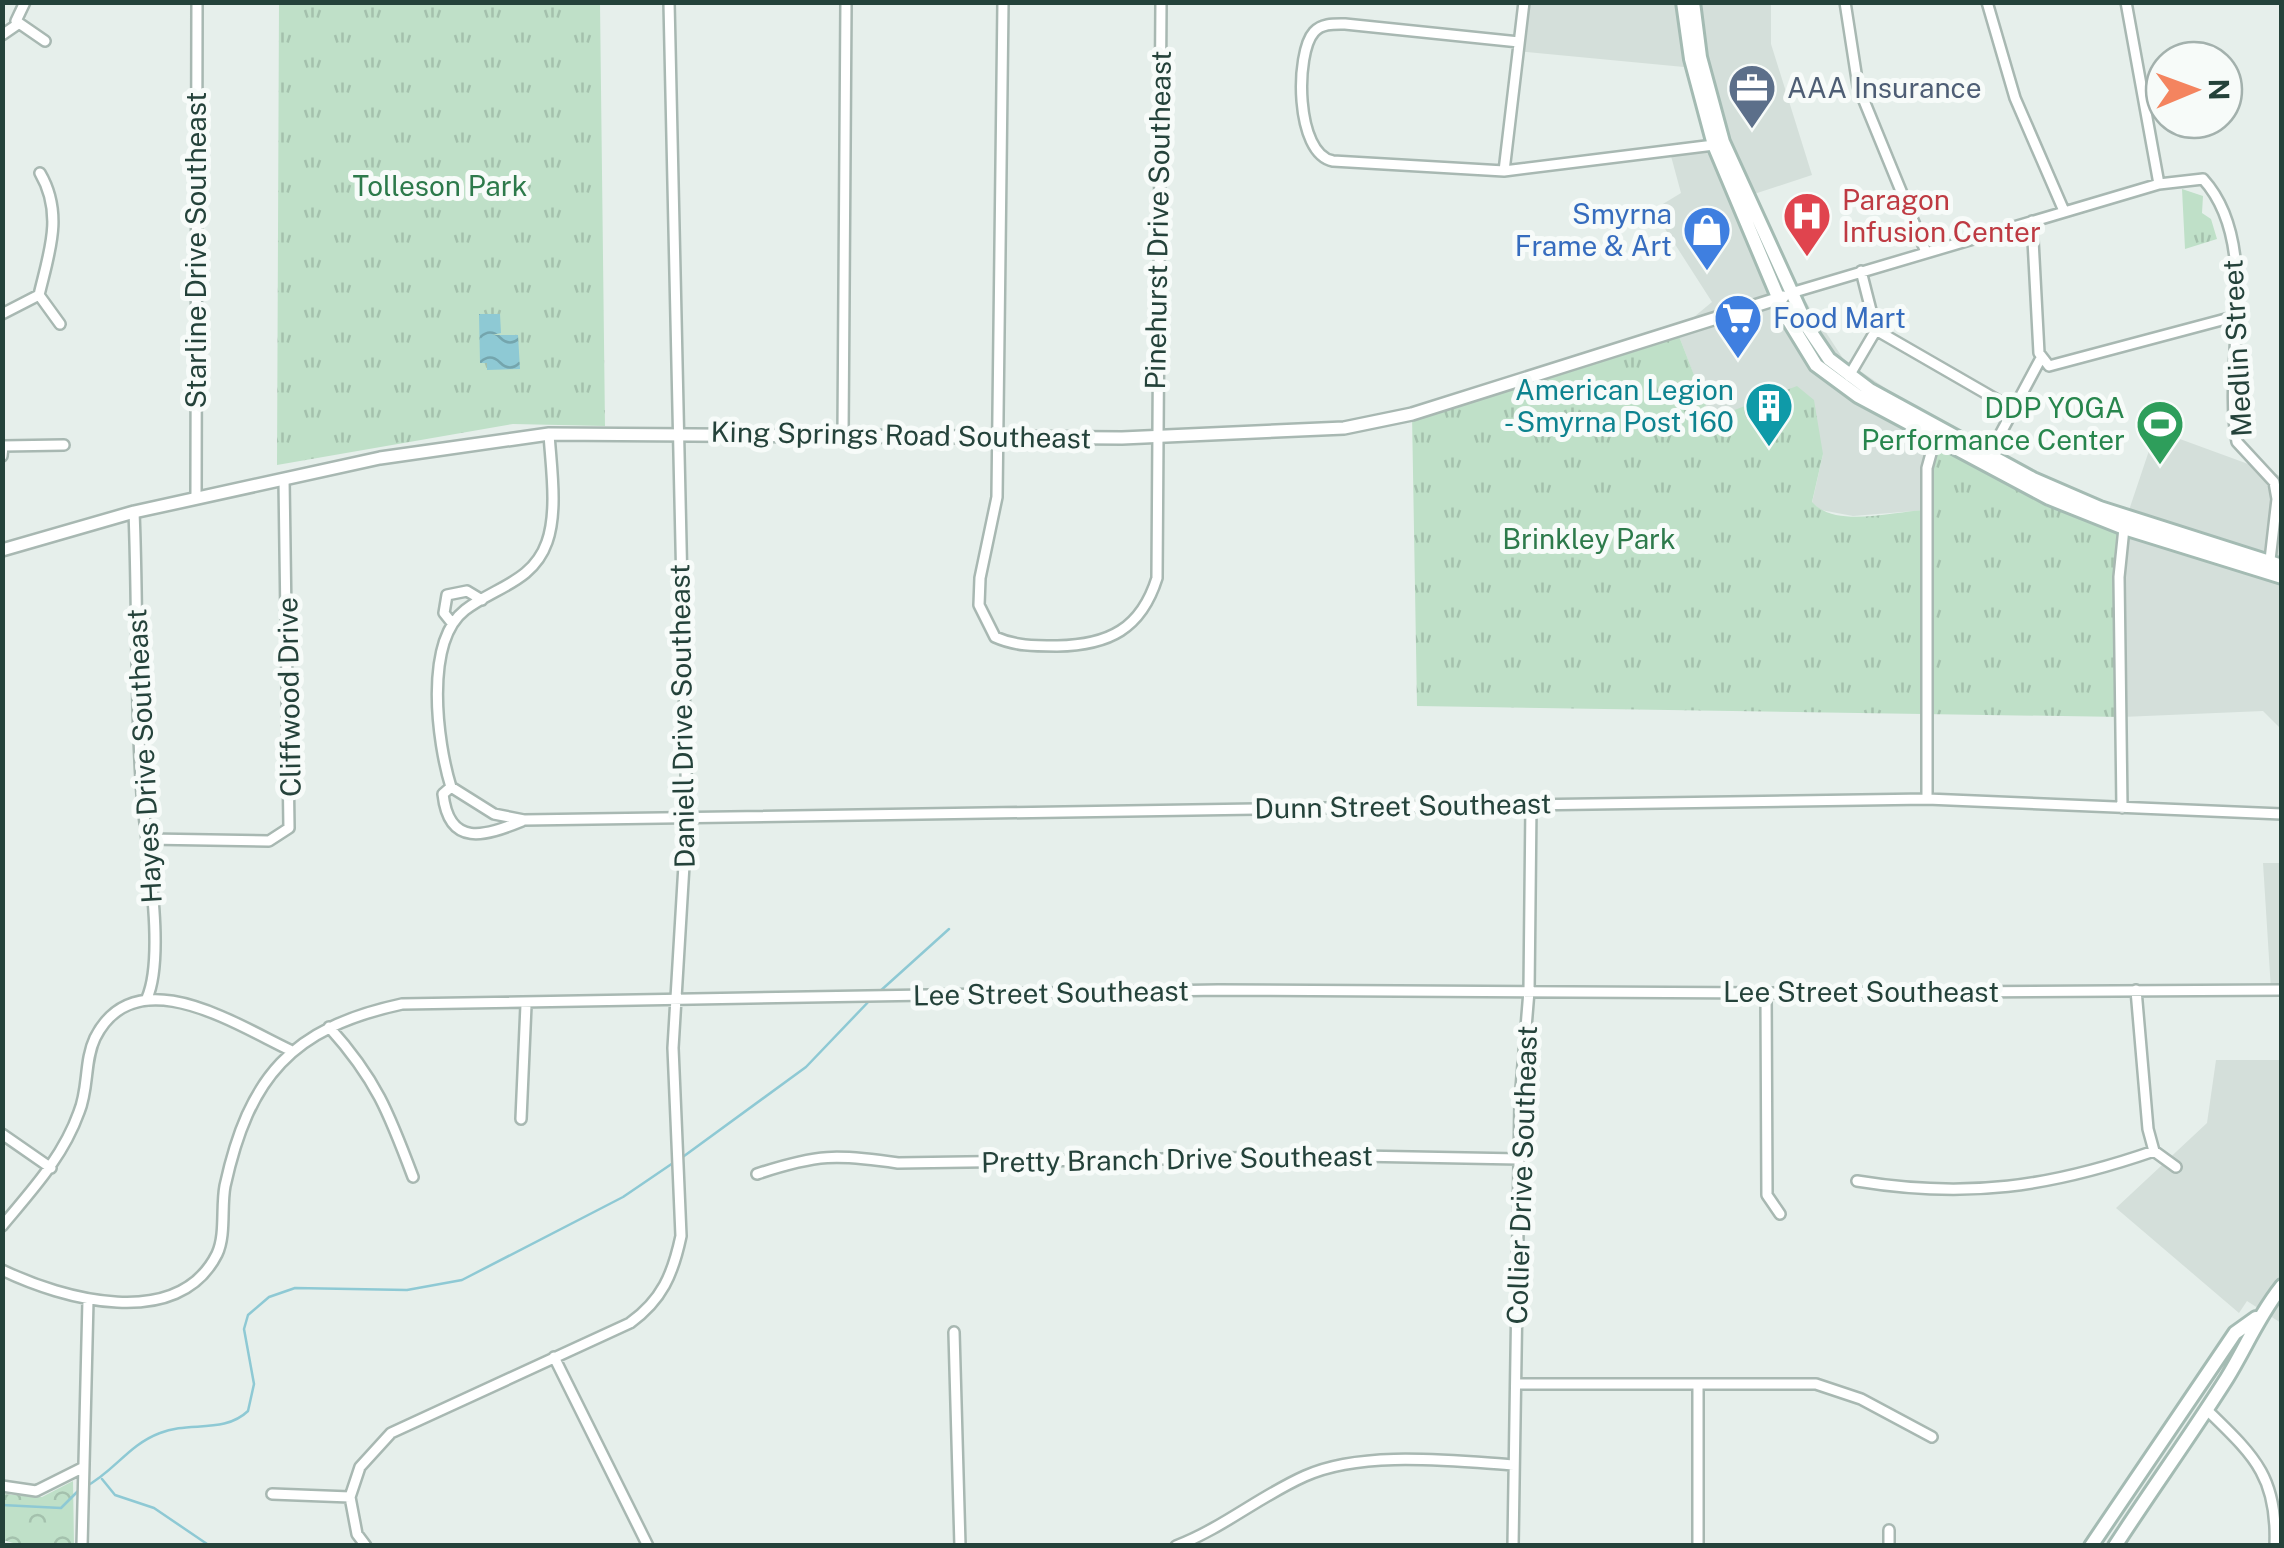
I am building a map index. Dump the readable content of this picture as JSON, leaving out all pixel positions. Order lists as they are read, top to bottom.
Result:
{
  "streets": {
    "street": [
      "Pinehurst Drive Southeast",
      "Starline Drive Southeast",
      "Medlin Street",
      "King Springs Road Southeast",
      "Cliffwood Drive",
      "Daniell Drive Southeast",
      "Hayes Drive Southeast",
      "Dunn Street Southeast",
      "Lee Street Southeast",
      "Pretty Branch Drive Southeast",
      "Collier Drive Southeast"
    ]
  },
  "crossings": [
    ["Pinehurst Drive Southeast", "King Springs Road Southeast"],
    ["Starline Drive Southeast", "King Springs Road Southeast"],
    ["Medlin Street", "King Springs Road Southeast"],
    ["King Springs Road Southeast", "Cliffwood Drive"],
    ["King Springs Road Southeast", "Daniell Drive Southeast"],
    ["King Springs Road Southeast", "Hayes Drive Southeast"],
    ["King Springs Road Southeast", "Dunn Street Southeast"],
    ["Cliffwood Drive", "Hayes Drive Southeast"],
    ["Daniell Drive Southeast", "Dunn Street Southeast"],
    ["Daniell Drive Southeast", "Lee Street Southeast"],
    ["Dunn Street Southeast", "Collier Drive Southeast"],
    ["Lee Street Southeast", "Collier Drive Southeast"],
    ["Pretty Branch Drive Southeast", "Collier Drive Southeast"]
  ],
  "parks": ["Tolleson Park", "Brinkley Park"],
  "places": {
    "office": ["AAA Insurance"],
    "hospital": ["Paragon Infusion Center"],
    "shop": ["Smyrna Frame & Art"],
    "supermarket": ["Food Mart"],
    "building": ["American Legion - Smyrna Post 160"],
    "sports": ["DDP YOGA Performance Center"]
  },
  "north": "right"
}
